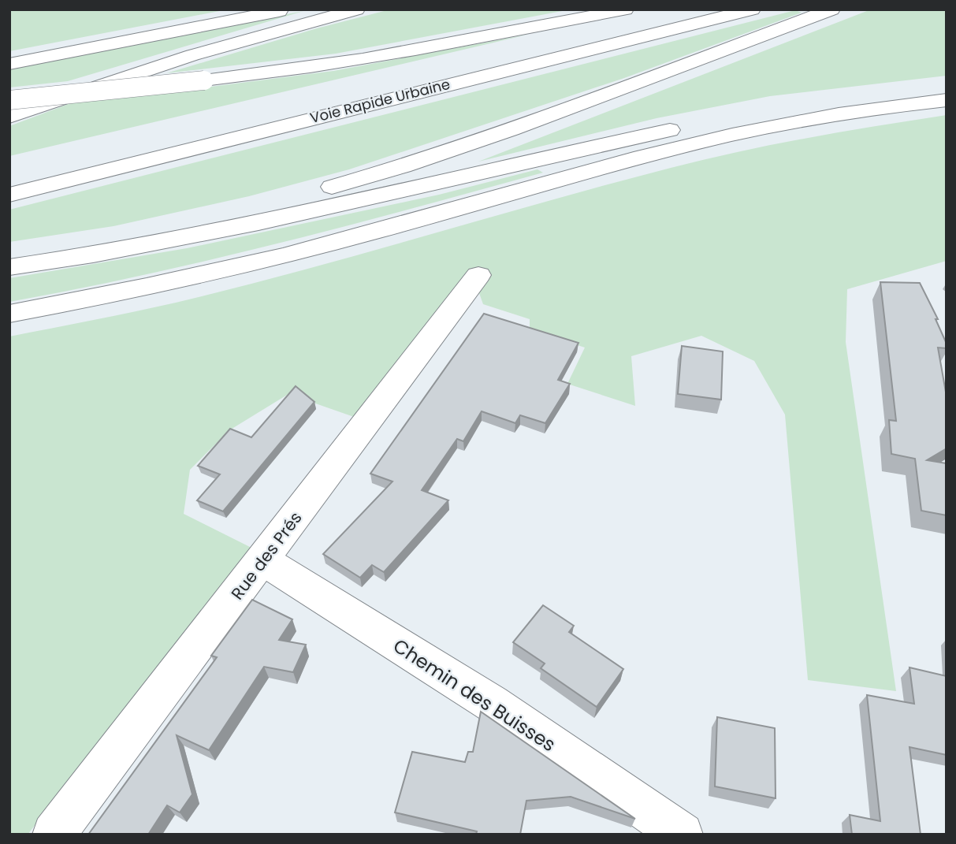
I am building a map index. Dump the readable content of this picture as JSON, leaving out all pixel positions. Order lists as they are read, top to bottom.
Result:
{
  "streets": {
    "main road": ["Voie Rapide Urbaine", "Rue des Prés", "Chemin des Buisses"]
  },
  "crossings": [
    ["Rue des Prés", "Chemin des Buisses"]
  ]
}
